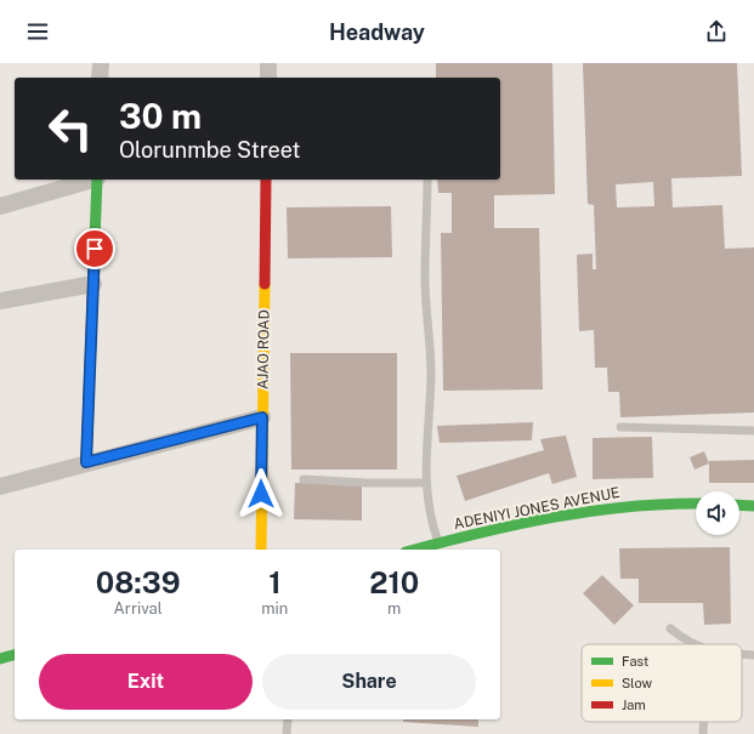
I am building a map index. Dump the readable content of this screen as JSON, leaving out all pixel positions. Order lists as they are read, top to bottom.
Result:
{
  "streets": {
    "street": ["AJAO ROAD", "ADENIYI JONES AVENUE"]
  },
  "legend": ["Fast", "Slow", "Jam"],
  "page": {
    "header": "Headway",
    "turn": ["30 m", "Olorunmbe Street"],
    "eta": [
      "08:39",
      "Arrival",
      "1",
      "min",
      "210",
      "m"
    ],
    "buttons": ["Exit", "Share"]
  }
}
